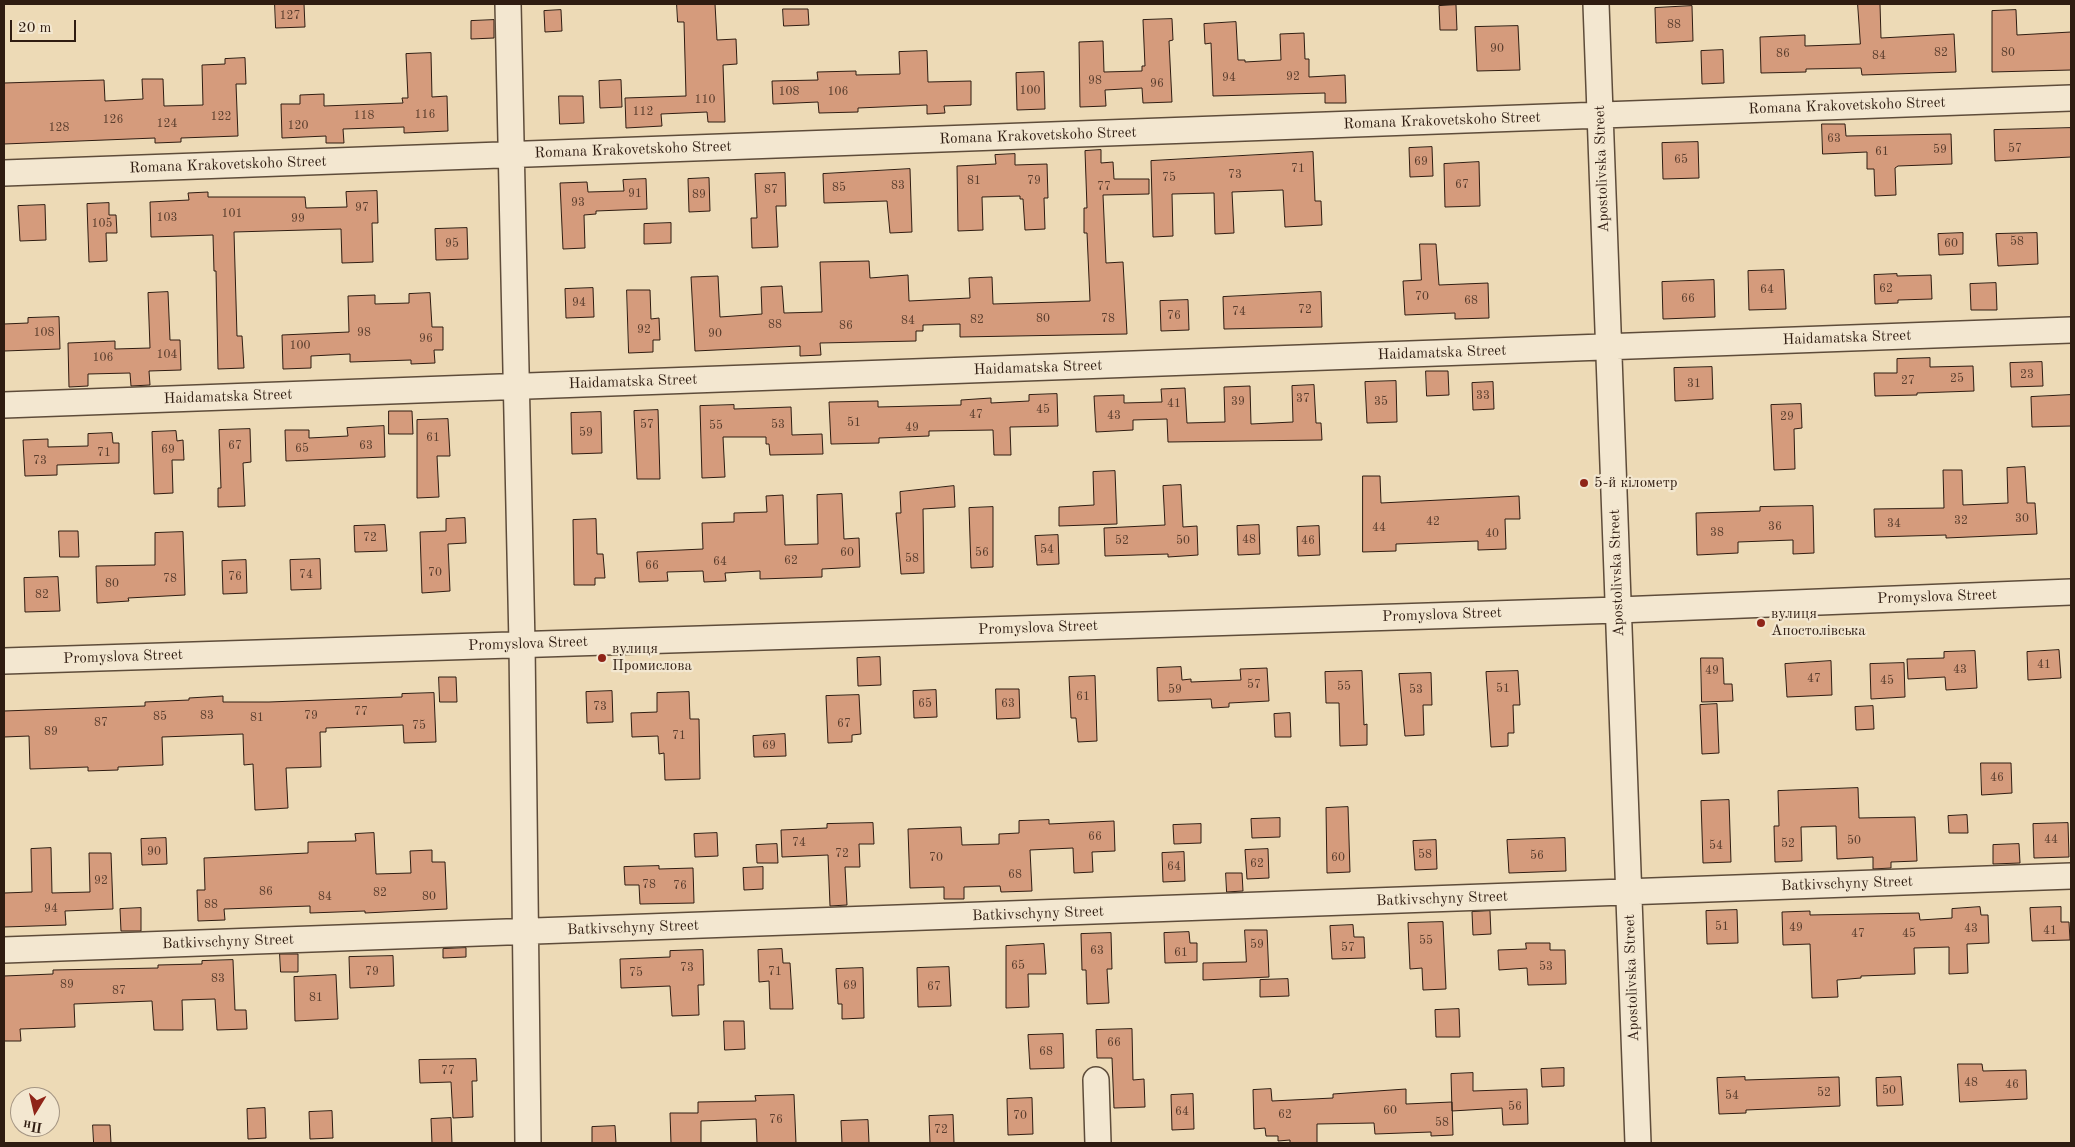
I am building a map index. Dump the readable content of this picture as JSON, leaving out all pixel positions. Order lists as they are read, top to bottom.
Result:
{
  "streets": {
    "street": [
      "Romana Krakovetskoho Street",
      "Apostolivska Street",
      "Haidamatska Street",
      "Promyslova Street",
      "Batkivschyny Street"
    ]
  },
  "crossings": [
    ["Romana Krakovetskoho Street", "Apostolivska Street"],
    ["Apostolivska Street", "Haidamatska Street"],
    ["Apostolivska Street", "Promyslova Street"],
    ["Apostolivska Street", "Batkivschyny Street"]
  ],
  "places": ["5-й кілометр", "вулиця Апостолівська", "вулиця Промислова"],
  "house_numbers": [
    "127",
    "88",
    "90",
    "82",
    "80",
    "86",
    "84",
    "92",
    "94",
    "98",
    "96",
    "100",
    "108",
    "106",
    "110",
    "112",
    "116",
    "118",
    "122",
    "126",
    "124",
    "120",
    "128",
    "63",
    "57",
    "59",
    "61",
    "65",
    "69",
    "71",
    "73",
    "75",
    "81",
    "79",
    "67",
    "83",
    "77",
    "85",
    "87",
    "91",
    "89",
    "93",
    "97",
    "101",
    "103",
    "99",
    "105",
    "58",
    "95",
    "60",
    "62",
    "64",
    "70",
    "66",
    "68",
    "94",
    "72",
    "74",
    "76",
    "80",
    "78",
    "82",
    "84",
    "88",
    "86",
    "92",
    "108",
    "98",
    "90",
    "96",
    "100",
    "104",
    "106",
    "23",
    "25",
    "27",
    "31",
    "33",
    "37",
    "39",
    "35",
    "41",
    "45",
    "47",
    "43",
    "29",
    "51",
    "57",
    "53",
    "55",
    "49",
    "59",
    "61",
    "67",
    "63",
    "65",
    "69",
    "71",
    "73",
    "30",
    "32",
    "42",
    "34",
    "36",
    "44",
    "38",
    "40",
    "72",
    "48",
    "52",
    "50",
    "46",
    "54",
    "60",
    "56",
    "58",
    "62",
    "64",
    "66",
    "70",
    "74",
    "76",
    "78",
    "80",
    "82",
    "41",
    "43",
    "49",
    "47",
    "45",
    "57",
    "55",
    "51",
    "59",
    "53",
    "61",
    "65",
    "63",
    "73",
    "77",
    "83",
    "79",
    "85",
    "81",
    "87",
    "67",
    "75",
    "89",
    "71",
    "69",
    "46",
    "66",
    "44",
    "50",
    "74",
    "52",
    "54",
    "90",
    "72",
    "58",
    "56",
    "70",
    "60",
    "62",
    "64",
    "68",
    "92",
    "78",
    "76",
    "86",
    "82",
    "84",
    "80",
    "88",
    "94",
    "51",
    "49",
    "43",
    "41",
    "47",
    "45",
    "55",
    "59",
    "57",
    "63",
    "61",
    "65",
    "53",
    "73",
    "79",
    "71",
    "75",
    "83",
    "89",
    "69",
    "67",
    "87",
    "81",
    "66",
    "68",
    "77",
    "48",
    "46",
    "50",
    "52",
    "54",
    "56",
    "60",
    "64",
    "62",
    "70",
    "76",
    "58",
    "72"
  ],
  "scale_bar": "20 m",
  "north": "bottom"
}
